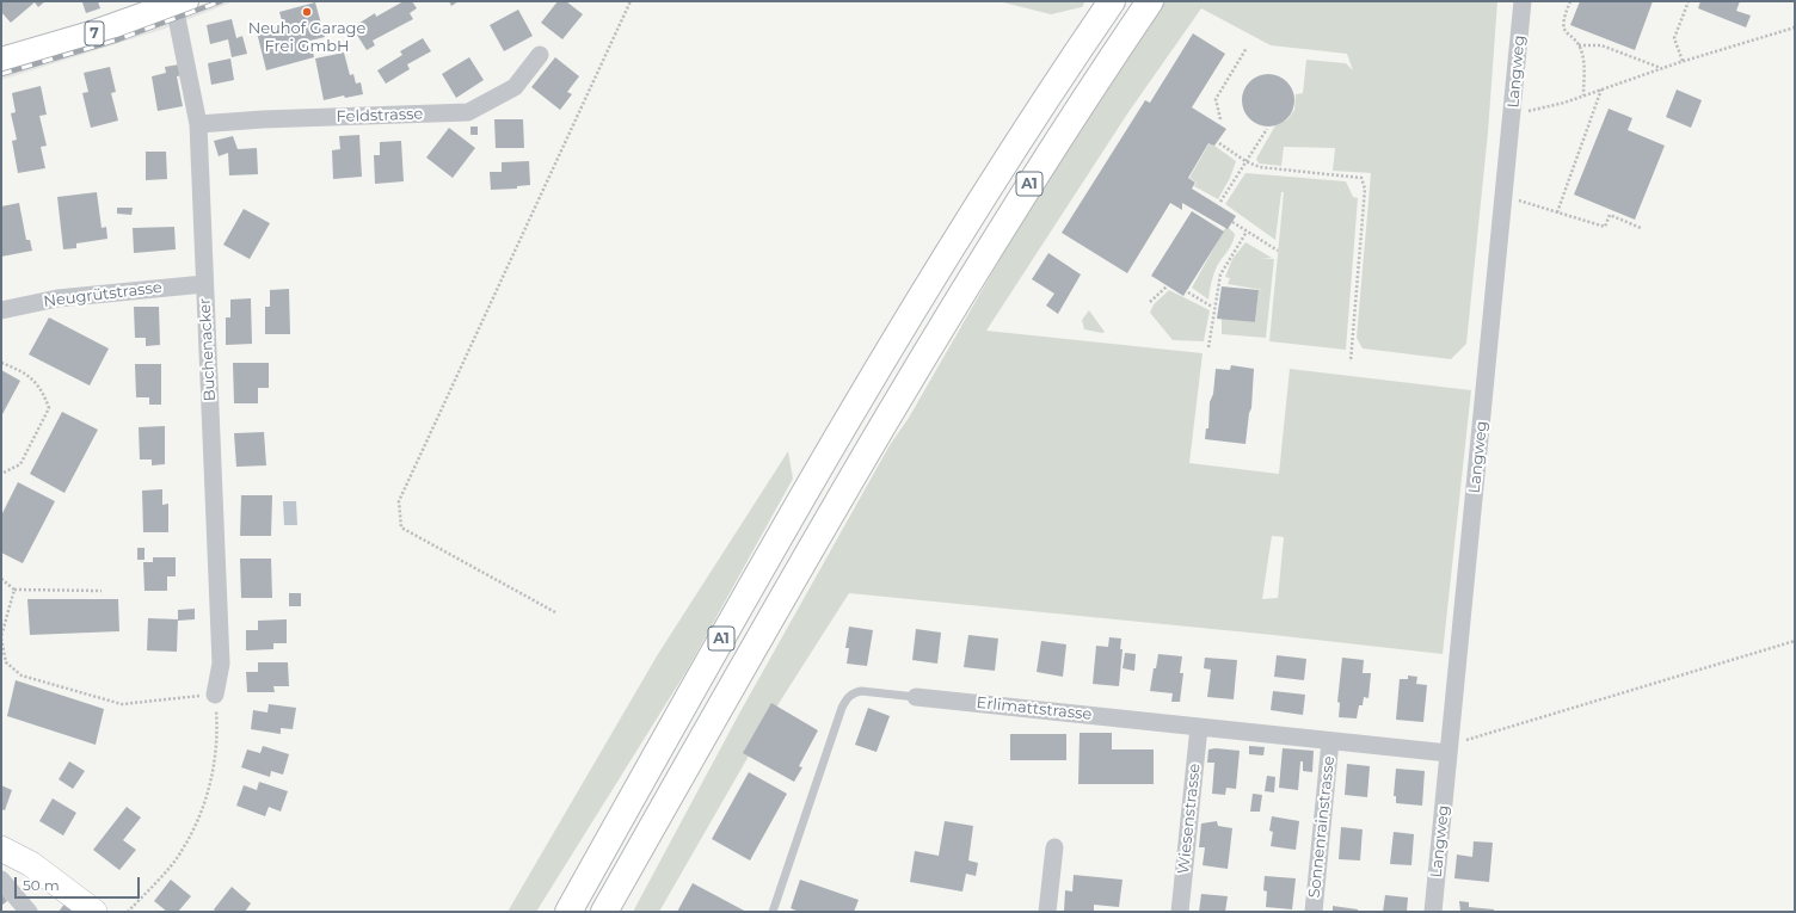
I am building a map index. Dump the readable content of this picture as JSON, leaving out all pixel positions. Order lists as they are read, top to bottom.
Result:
{
  "streets": {
    "main road": ["7", "A1"],
    "street": [
      "Langweg",
      "Feldstrasse",
      "Neugrütstrasse",
      "Buchenacker",
      "Erlimattstrasse",
      "Wiesenstrasse",
      "Sonnenrainstrasse"
    ]
  },
  "crossings": [
    ["7", "Buchenacker"],
    ["Langweg", "Erlimattstrasse"],
    ["Feldstrasse", "Buchenacker"],
    ["Neugrütstrasse", "Buchenacker"],
    ["Erlimattstrasse", "Wiesenstrasse"],
    ["Erlimattstrasse", "Sonnenrainstrasse"]
  ],
  "places": ["Neuhof Garage Frei GmbH"],
  "scale_bar": "50 m"
}
